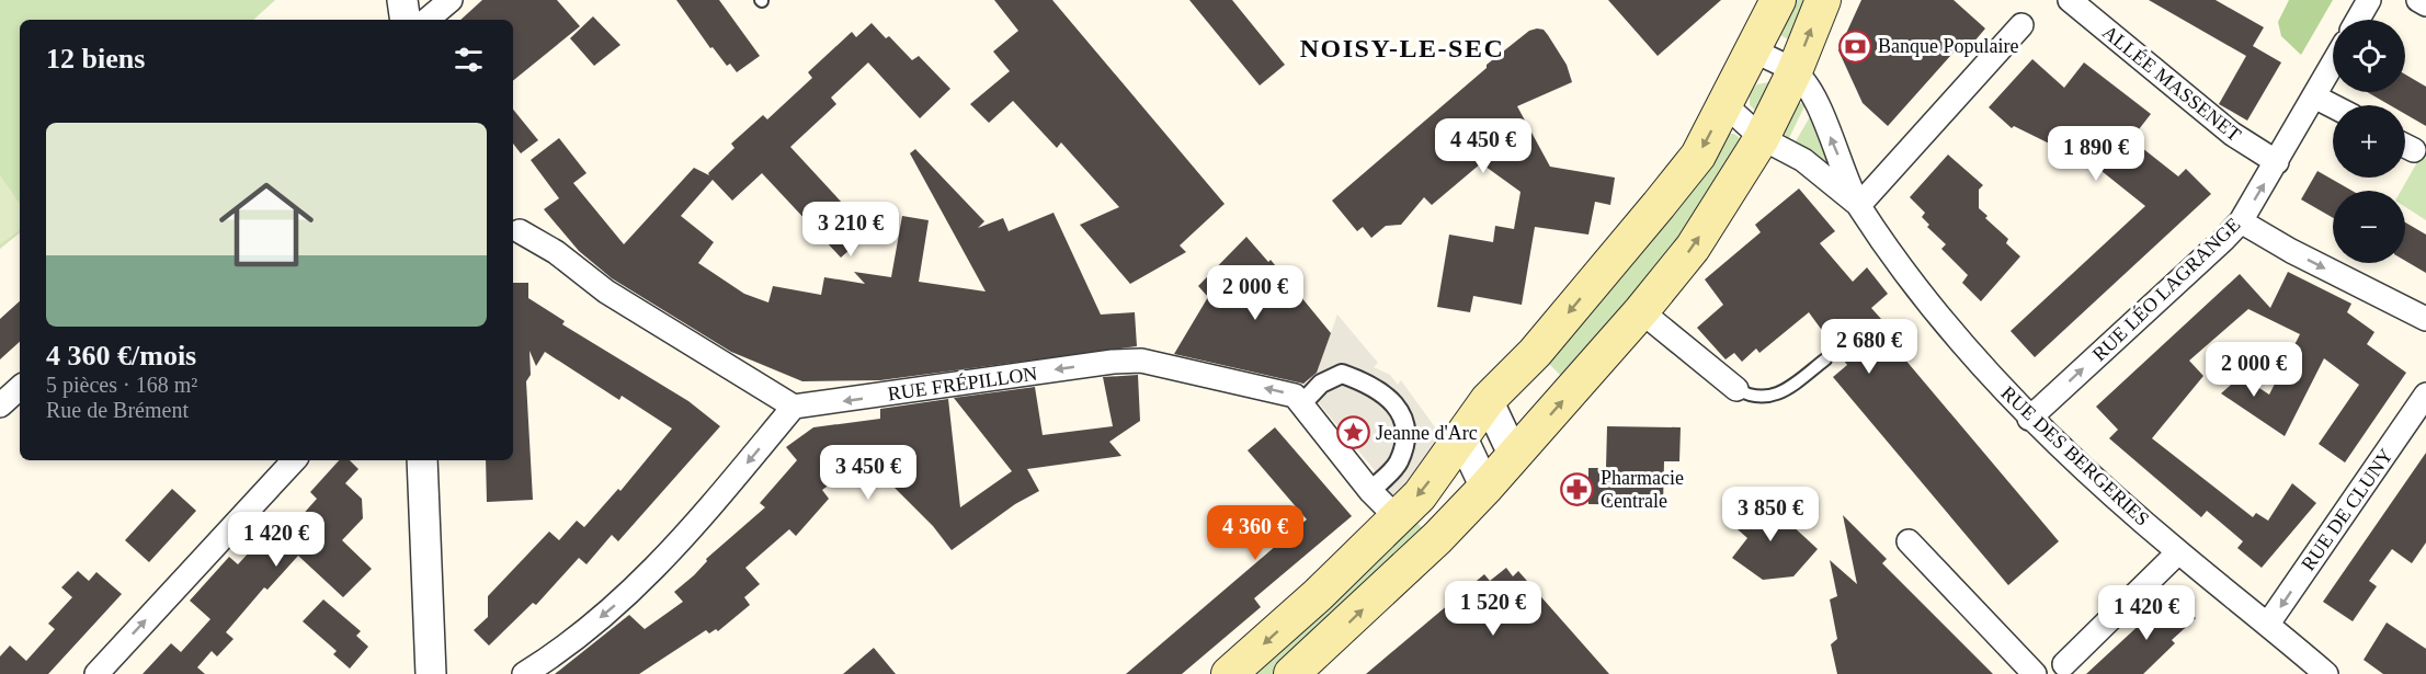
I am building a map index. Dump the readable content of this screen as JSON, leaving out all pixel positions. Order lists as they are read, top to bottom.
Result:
{
  "streets": {
    "street": [
      "ALLÉE MASSENET",
      "RUE LÉO LAGRANGE",
      "RUE FRÉPILLON",
      "RUE DES BERGERIES",
      "RUE DE CLUNY"
    ]
  },
  "crossings": [
    ["ALLÉE MASSENET", "RUE LÉO LAGRANGE"],
    ["RUE LÉO LAGRANGE", "RUE DES BERGERIES"],
    ["RUE DES BERGERIES", "RUE DE CLUNY"]
  ],
  "one_way": ["RUE LÉO LAGRANGE", "RUE FRÉPILLON", "RUE DE CLUNY"],
  "districts": ["NOISY-LE-SEC"],
  "places": {
    "bank": ["Banque Populaire"],
    "place": ["Jeanne d'Arc"],
    "pharmacy": ["Pharmacie Centrale"]
  },
  "page": {
    "map_buttons": ["+", "−"],
    "heading": "12 biens",
    "list": [
      {
        "name": "4 360 €/mois",
        "note": "5 pièces · 168 m² · Rue de Brément"
      }
    ],
    "price": [
      "4 450 €",
      "1 890 €",
      "3 210 €",
      "2 000 €",
      "2 680 €",
      "2 000 €",
      "3 450 €",
      "3 850 €",
      "4 360 €",
      "1 420 €",
      "1 520 €",
      "1 420 €"
    ]
  }
}
